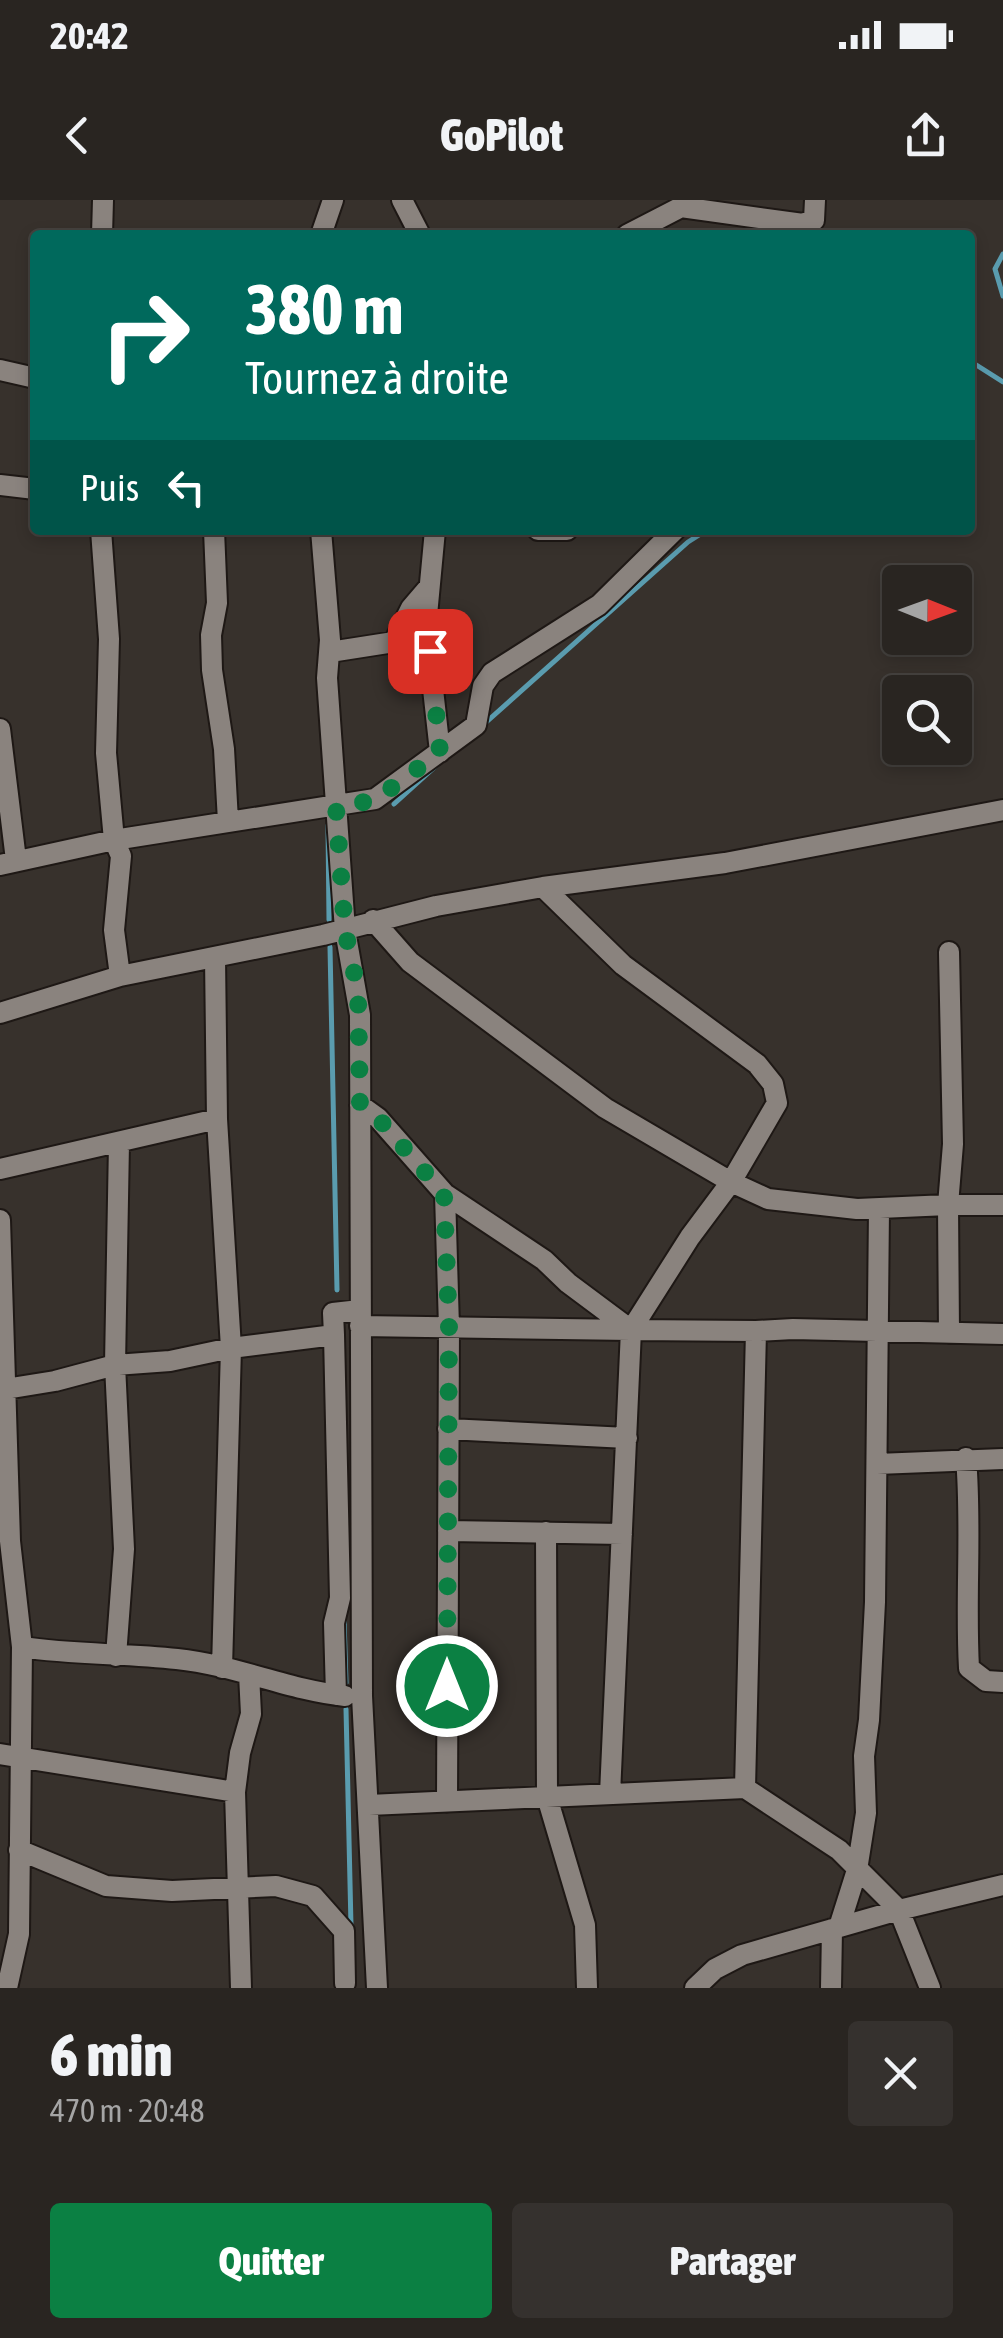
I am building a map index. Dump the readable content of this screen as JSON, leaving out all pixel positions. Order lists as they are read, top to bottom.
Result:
{
  "north": "right",
  "page": {
    "status": "20:42",
    "header": "GoPilot",
    "turn": ["380 m", "Tournez à droite"],
    "then": "Puis",
    "heading": ["6 min", "470 m · 20:48"],
    "buttons": ["Quitter", "Partager"]
  }
}
